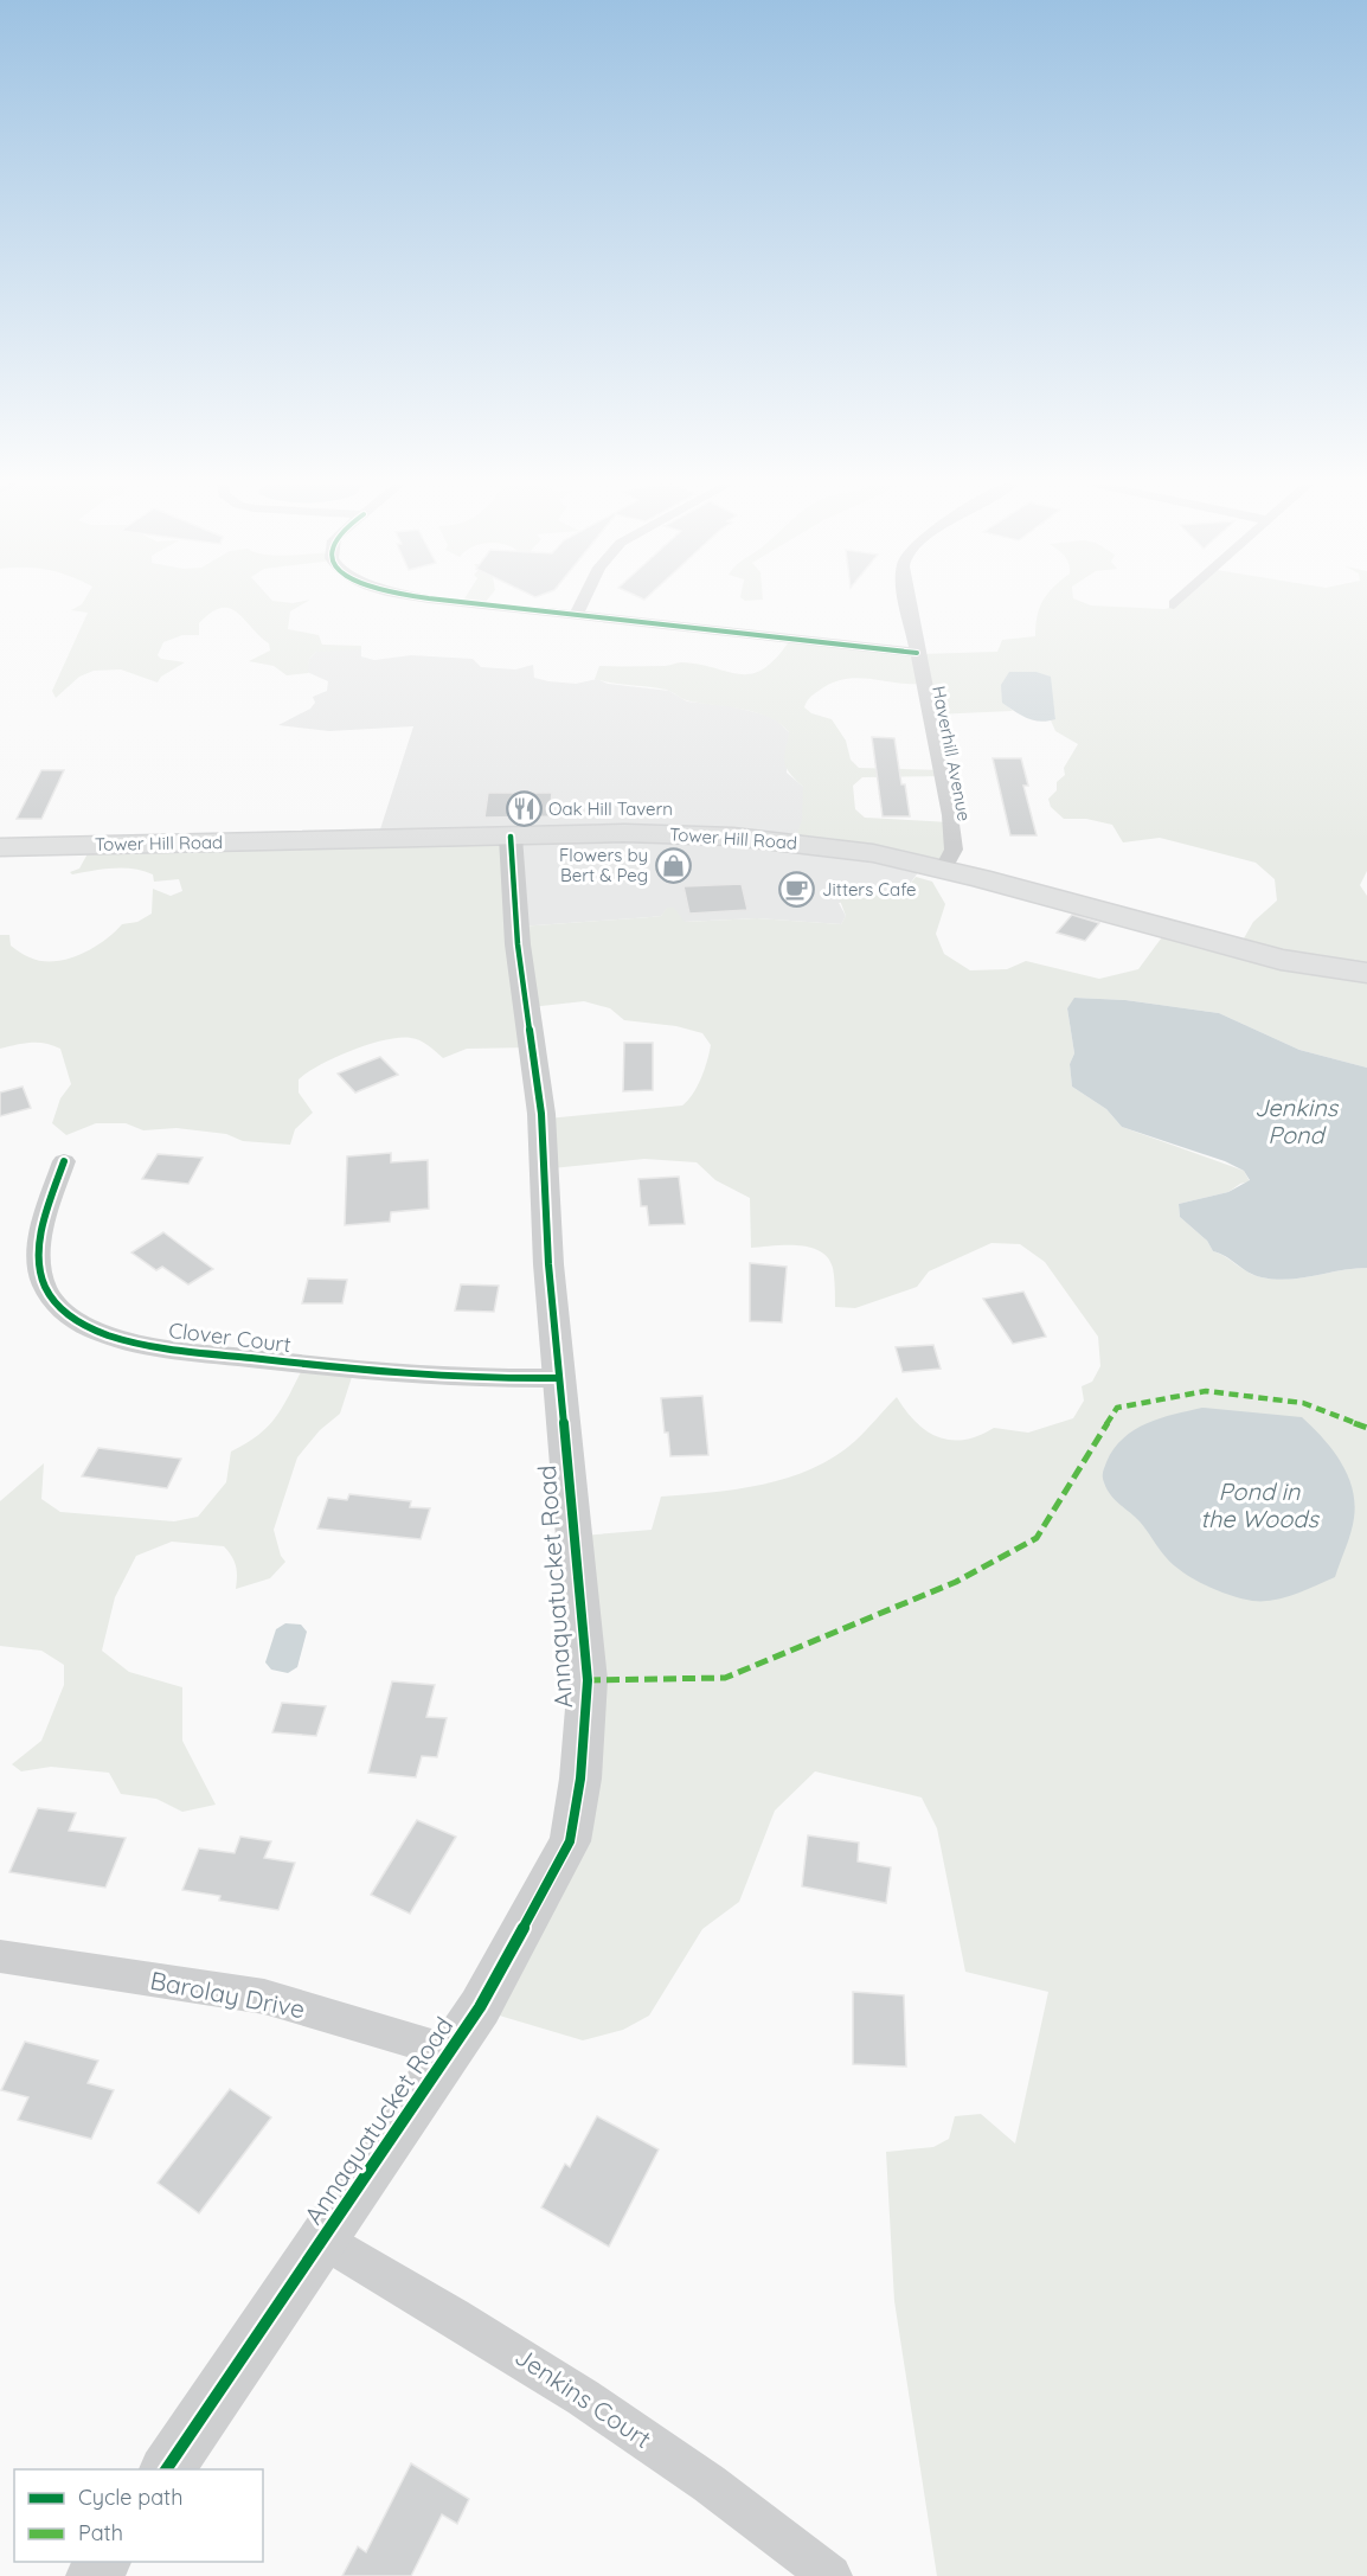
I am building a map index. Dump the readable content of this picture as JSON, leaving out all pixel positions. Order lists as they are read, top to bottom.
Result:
{
  "streets": {
    "main road": ["Tower Hill Road"],
    "street": [
      "Haverhill Avenue",
      "Clover Court",
      "Annaquatucket Road",
      "Barolay Drive",
      "Jenkins Court"
    ]
  },
  "crossings": [
    ["Haverhill Avenue", "Tower Hill Road"],
    ["Tower Hill Road", "Annaquatucket Road"],
    ["Clover Court", "Annaquatucket Road"],
    ["Annaquatucket Road", "Barolay Drive"],
    ["Annaquatucket Road", "Jenkins Court"]
  ],
  "water": ["Jenkins Pond", "Pond in the Woods"],
  "places": {
    "restaurant": ["Oak Hill Tavern"],
    "shop": ["Flowers by Bert & Peg"],
    "cafe": ["Jitters Cafe"]
  },
  "legend": ["Cycle path", "Path"]
}
